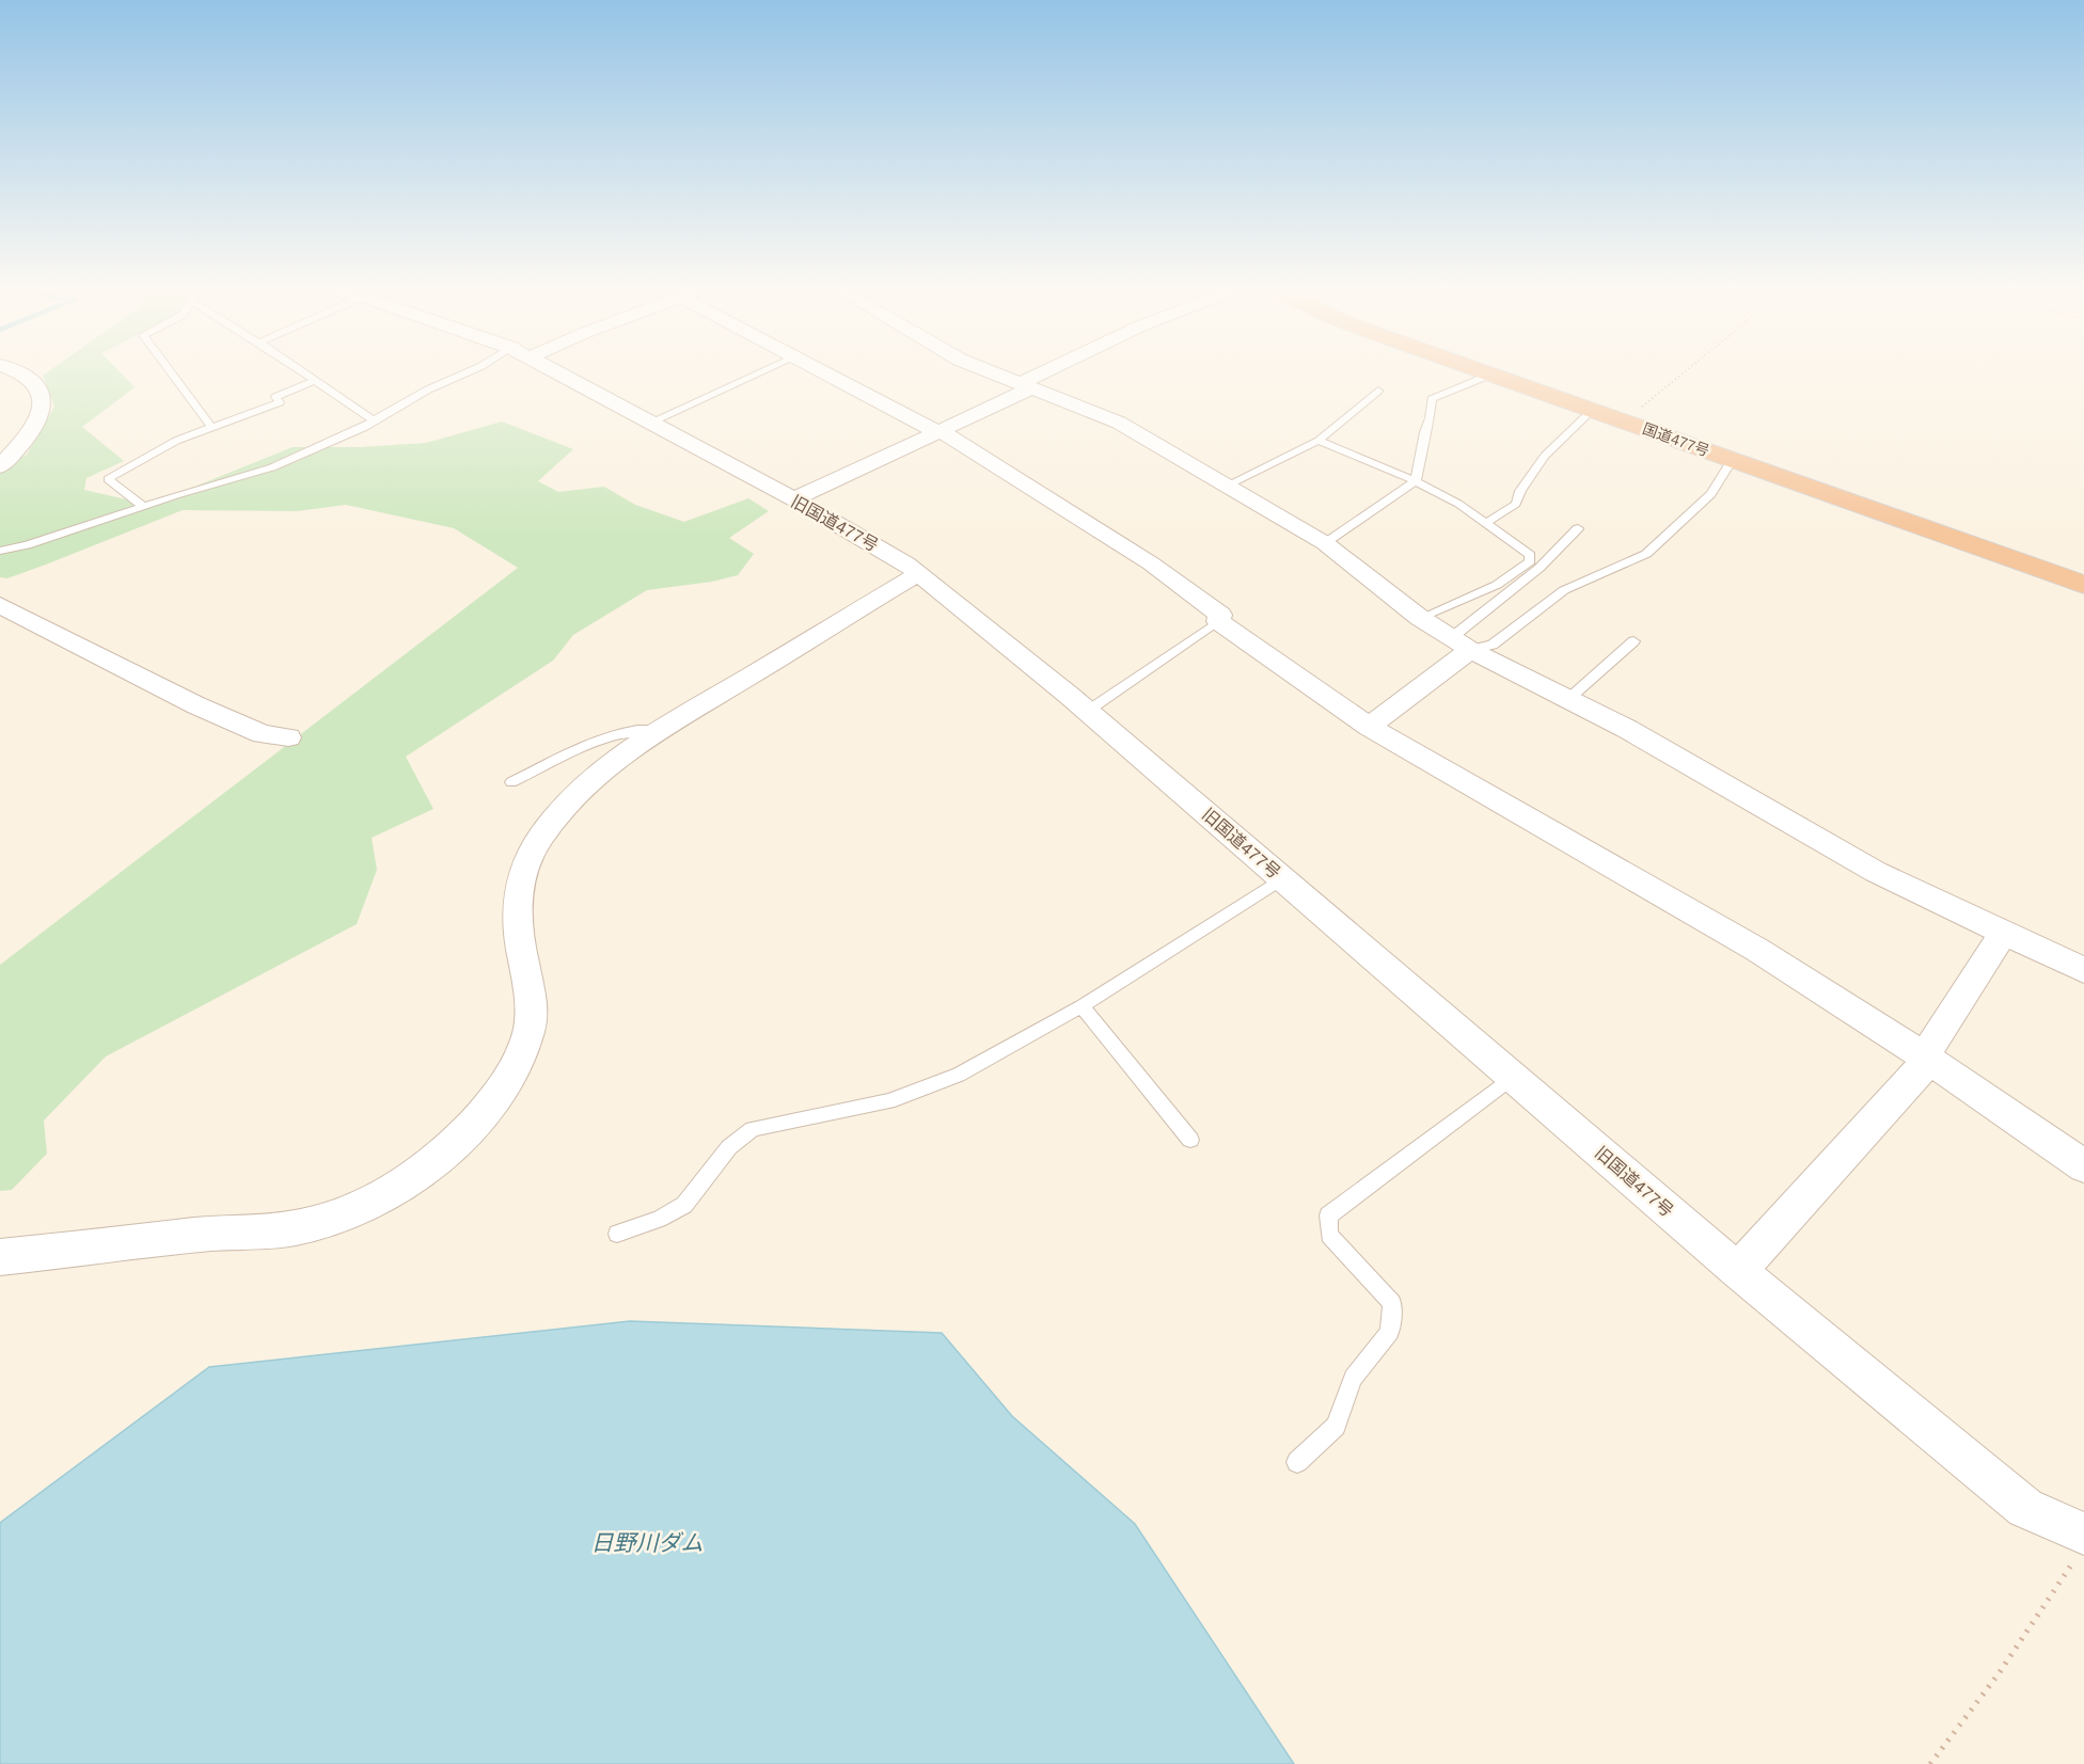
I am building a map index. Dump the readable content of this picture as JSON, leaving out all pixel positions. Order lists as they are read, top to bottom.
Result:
{
  "streets": {
    "highway": ["国道477号"],
    "street": ["旧国道477号"]
  },
  "water": ["日野川ダム"]
}
